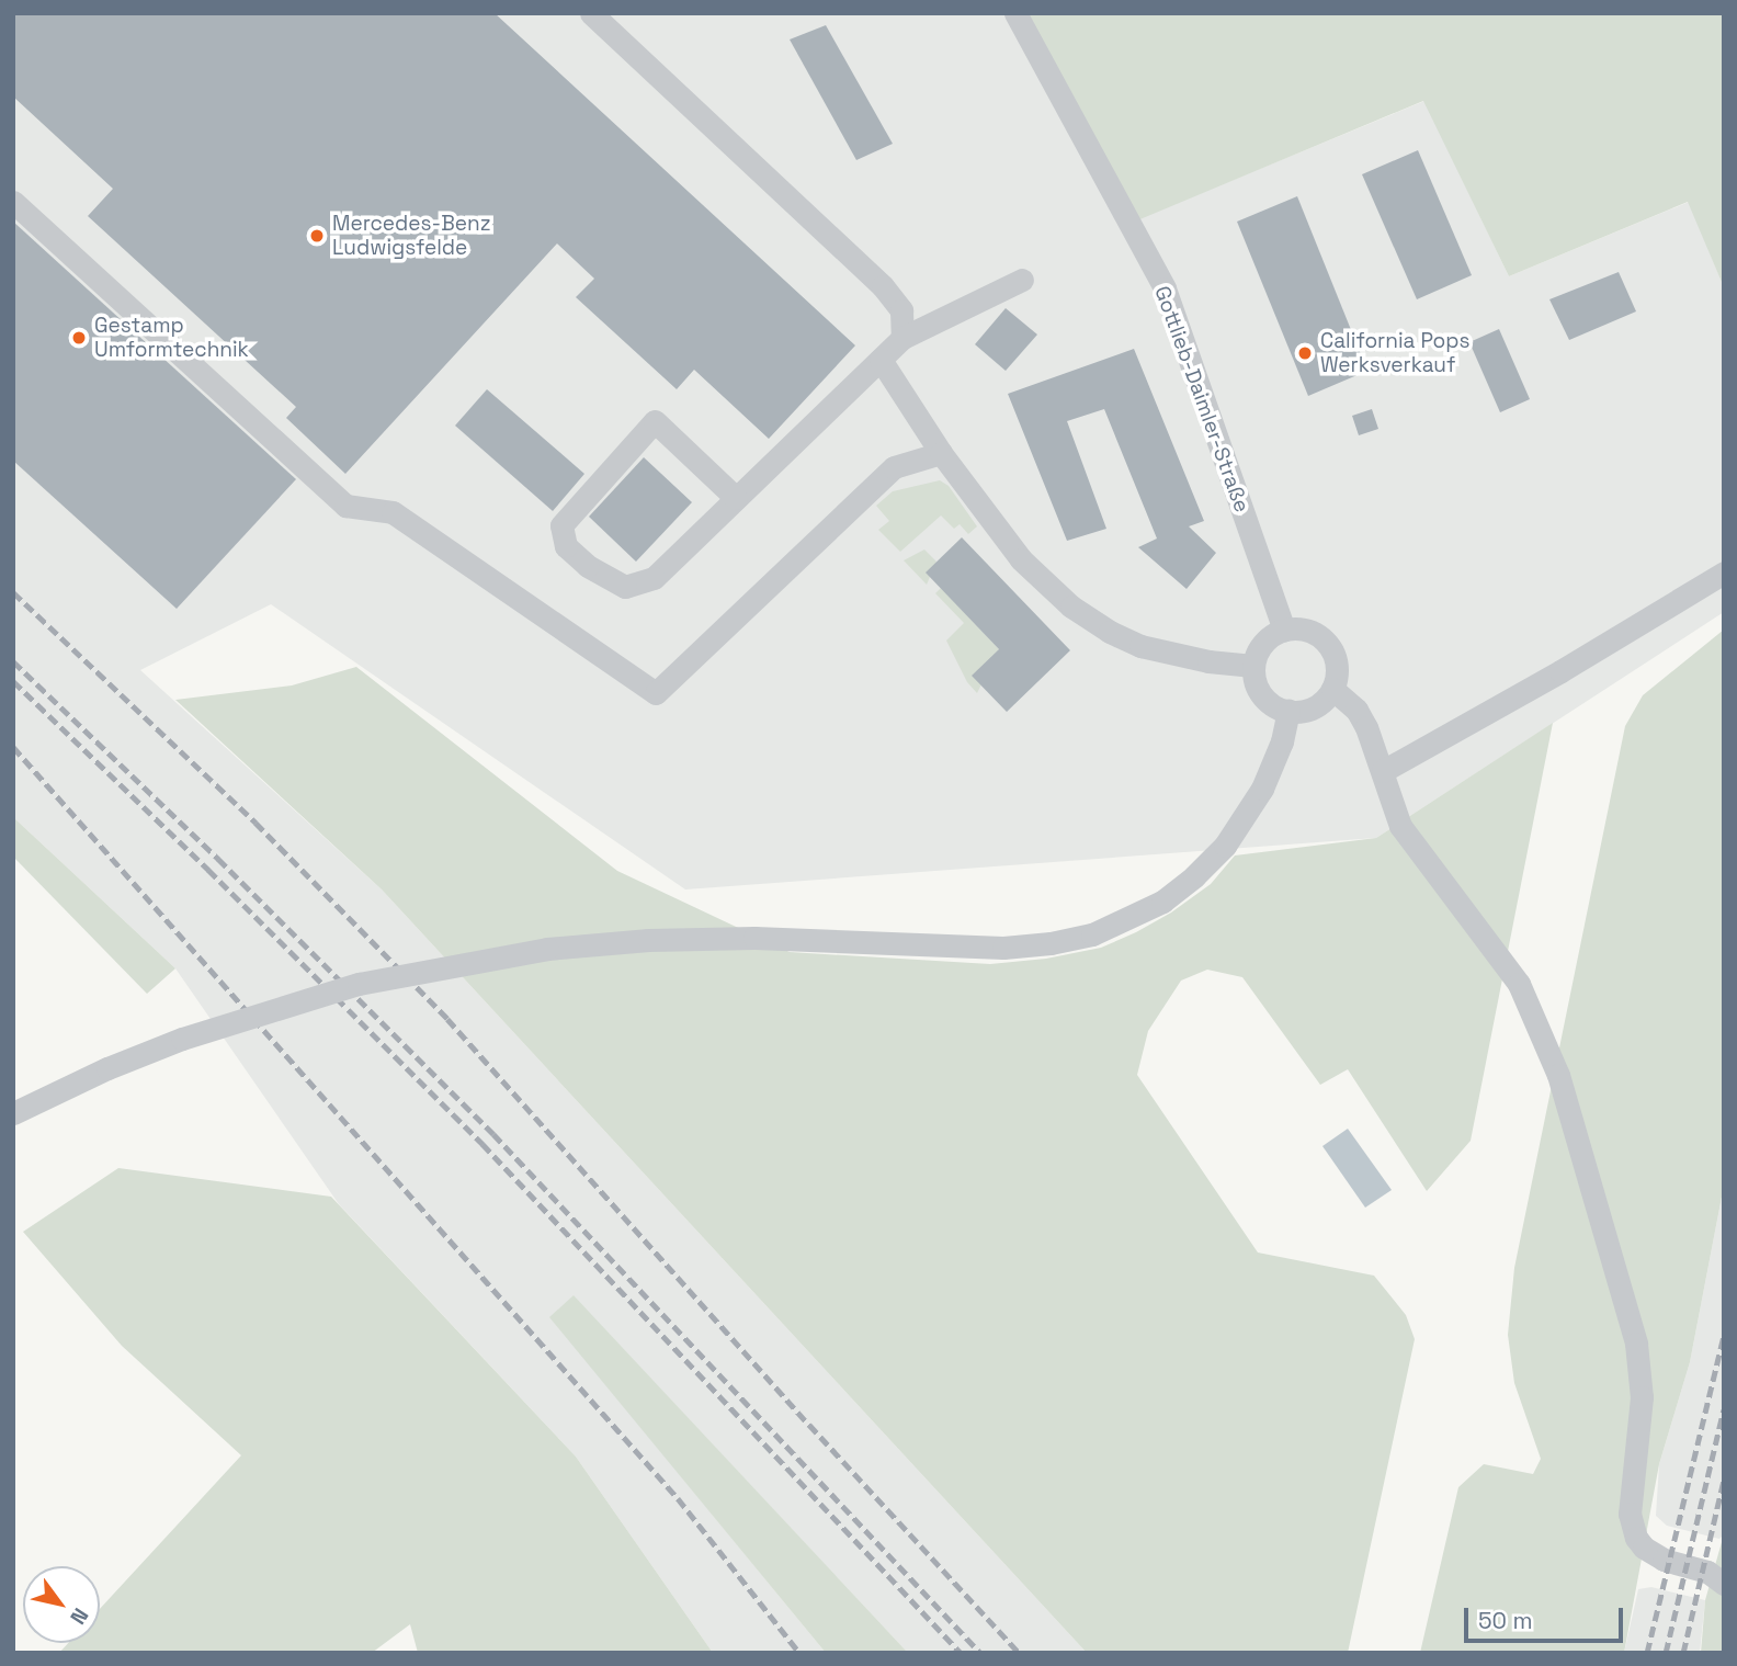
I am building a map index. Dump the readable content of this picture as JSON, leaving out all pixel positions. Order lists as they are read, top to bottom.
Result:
{
  "streets": {
    "street": ["Gottlieb-Daimler-Straße"]
  },
  "places": ["Mercedes-Benz Ludwigsfelde", "Gestamp Umformtechnik", "California Pops Werksverkauf"],
  "scale_bar": "50 m",
  "north": "bottom right"
}
